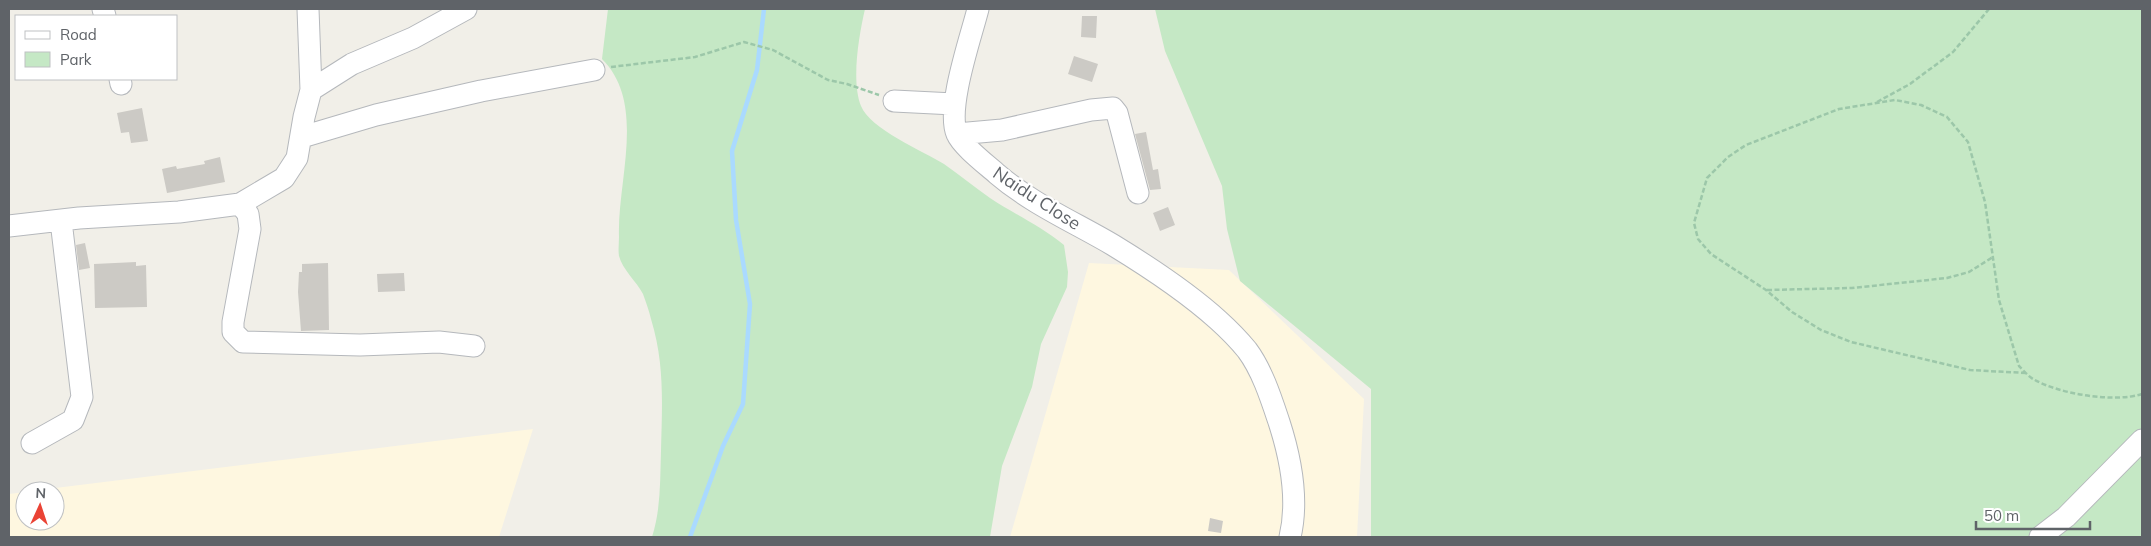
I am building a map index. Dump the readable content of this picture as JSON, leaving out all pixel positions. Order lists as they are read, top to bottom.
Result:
{
  "streets": {
    "street": ["Naidu Close"]
  },
  "legend": ["Road", "Park"],
  "scale_bar": "50 m",
  "north": "top"
}
